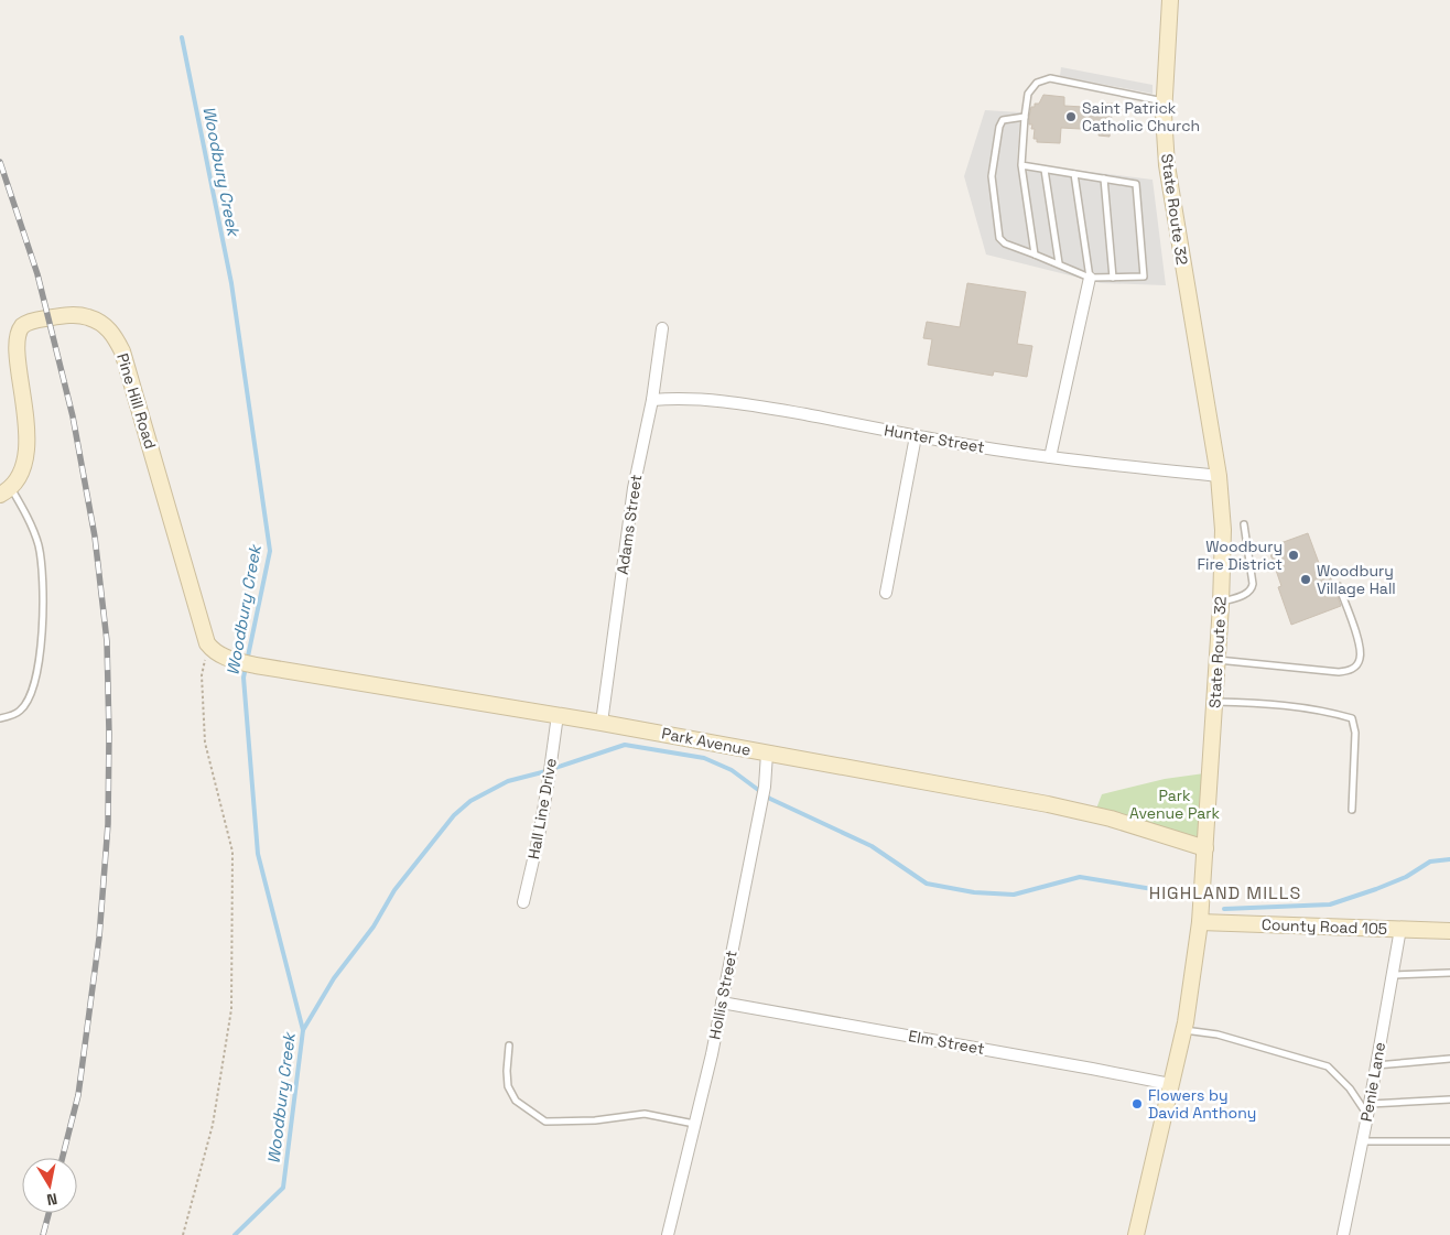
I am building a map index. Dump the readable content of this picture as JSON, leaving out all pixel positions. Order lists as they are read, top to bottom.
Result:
{
  "streets": {
    "street": [
      "State Route 32",
      "Pine Hill Road",
      "Hunter Street",
      "Adams Street",
      "Park Avenue",
      "Hall Line Drive",
      "County Road 105",
      "Hollis Street",
      "Elm Street",
      "Penie Lane"
    ]
  },
  "crossings": [
    ["State Route 32", "Hunter Street"],
    ["State Route 32", "Park Avenue"],
    ["State Route 32", "County Road 105"],
    ["State Route 32", "Elm Street"],
    ["Pine Hill Road", "Park Avenue"],
    ["Hunter Street", "Adams Street"],
    ["Adams Street", "Park Avenue"],
    ["Park Avenue", "Hall Line Drive"],
    ["Park Avenue", "Hollis Street"],
    ["County Road 105", "Penie Lane"],
    ["Hollis Street", "Elm Street"]
  ],
  "districts": ["HIGHLAND MILLS"],
  "water": ["Woodbury Creek"],
  "parks": ["Park Avenue Park"],
  "places": [
    "Saint Patrick Catholic Church",
    "Woodbury Fire District",
    "Woodbury Village Hall",
    "Flowers by David Anthony"
  ],
  "north": "bottom"
}
